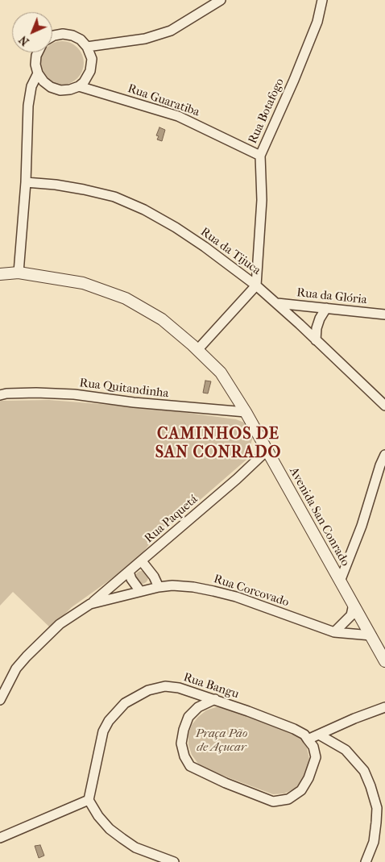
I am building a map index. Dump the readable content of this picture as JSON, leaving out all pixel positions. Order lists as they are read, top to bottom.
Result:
{
  "streets": {
    "street": [
      "Rua Guaratiba",
      "Rua Botafogo",
      "Rua da Tijuca",
      "Rua da Glória",
      "Rua Quitandinha",
      "Avenida San Conrado",
      "Rua Paquetá",
      "Rua Corcovado",
      "Rua Bangu"
    ]
  },
  "crossings": [
    ["Rua Guaratiba", "Rua Botafogo"],
    ["Rua Botafogo", "Rua da Tijuca"],
    ["Rua da Tijuca", "Rua da Glória"],
    ["Rua Quitandinha", "Avenida San Conrado"],
    ["Avenida San Conrado", "Rua Paquetá"],
    ["Avenida San Conrado", "Rua Corcovado"],
    ["Rua Paquetá", "Rua Corcovado"]
  ],
  "districts": ["CAMINHOS DE SAN CONRADO"],
  "parks": ["Praça Pão de Açucar"],
  "north": "bottom left"
}
